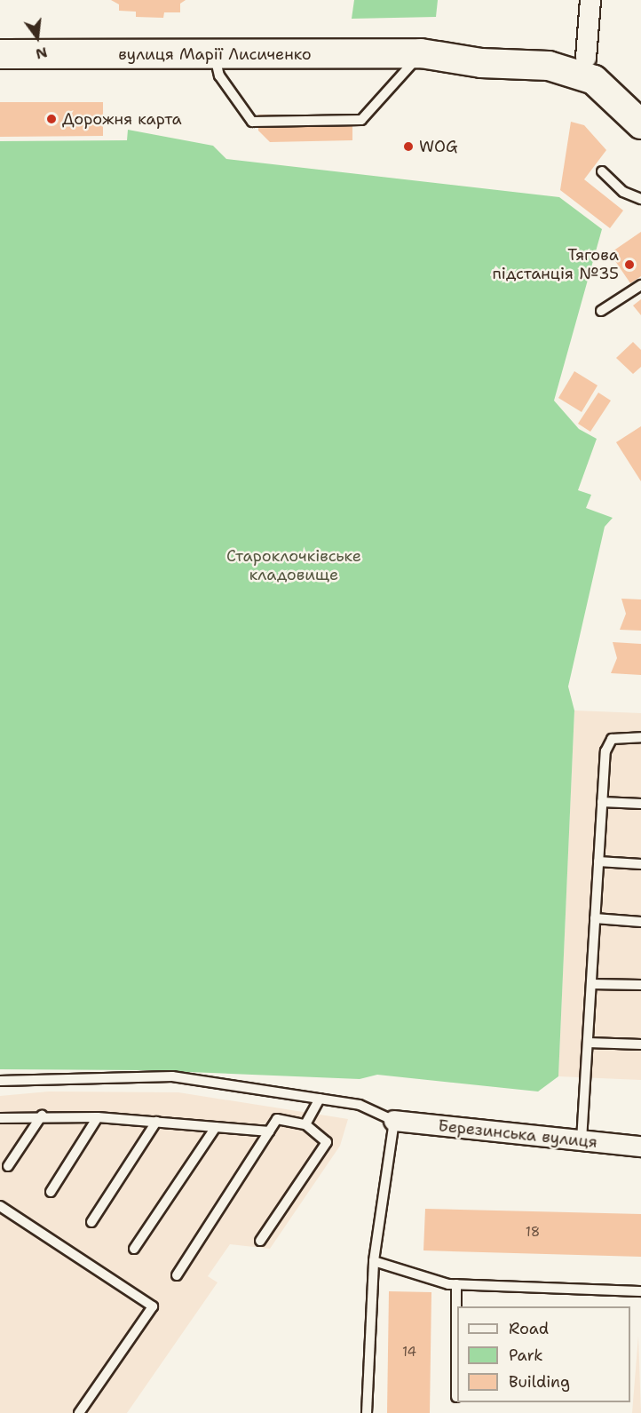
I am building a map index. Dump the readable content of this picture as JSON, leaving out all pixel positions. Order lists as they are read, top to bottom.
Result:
{
  "streets": {
    "main road": ["вулиця Марії Лисиченко"],
    "street": ["Березинська вулиця"]
  },
  "parks": ["Староклочківське кладовище"],
  "places": ["Дорожня карта", "WOG", "Тягова пiдстанцiя №35"],
  "house_numbers": ["18", "14"],
  "legend": ["Road", "Park", "Building"],
  "north": "bottom"
}
